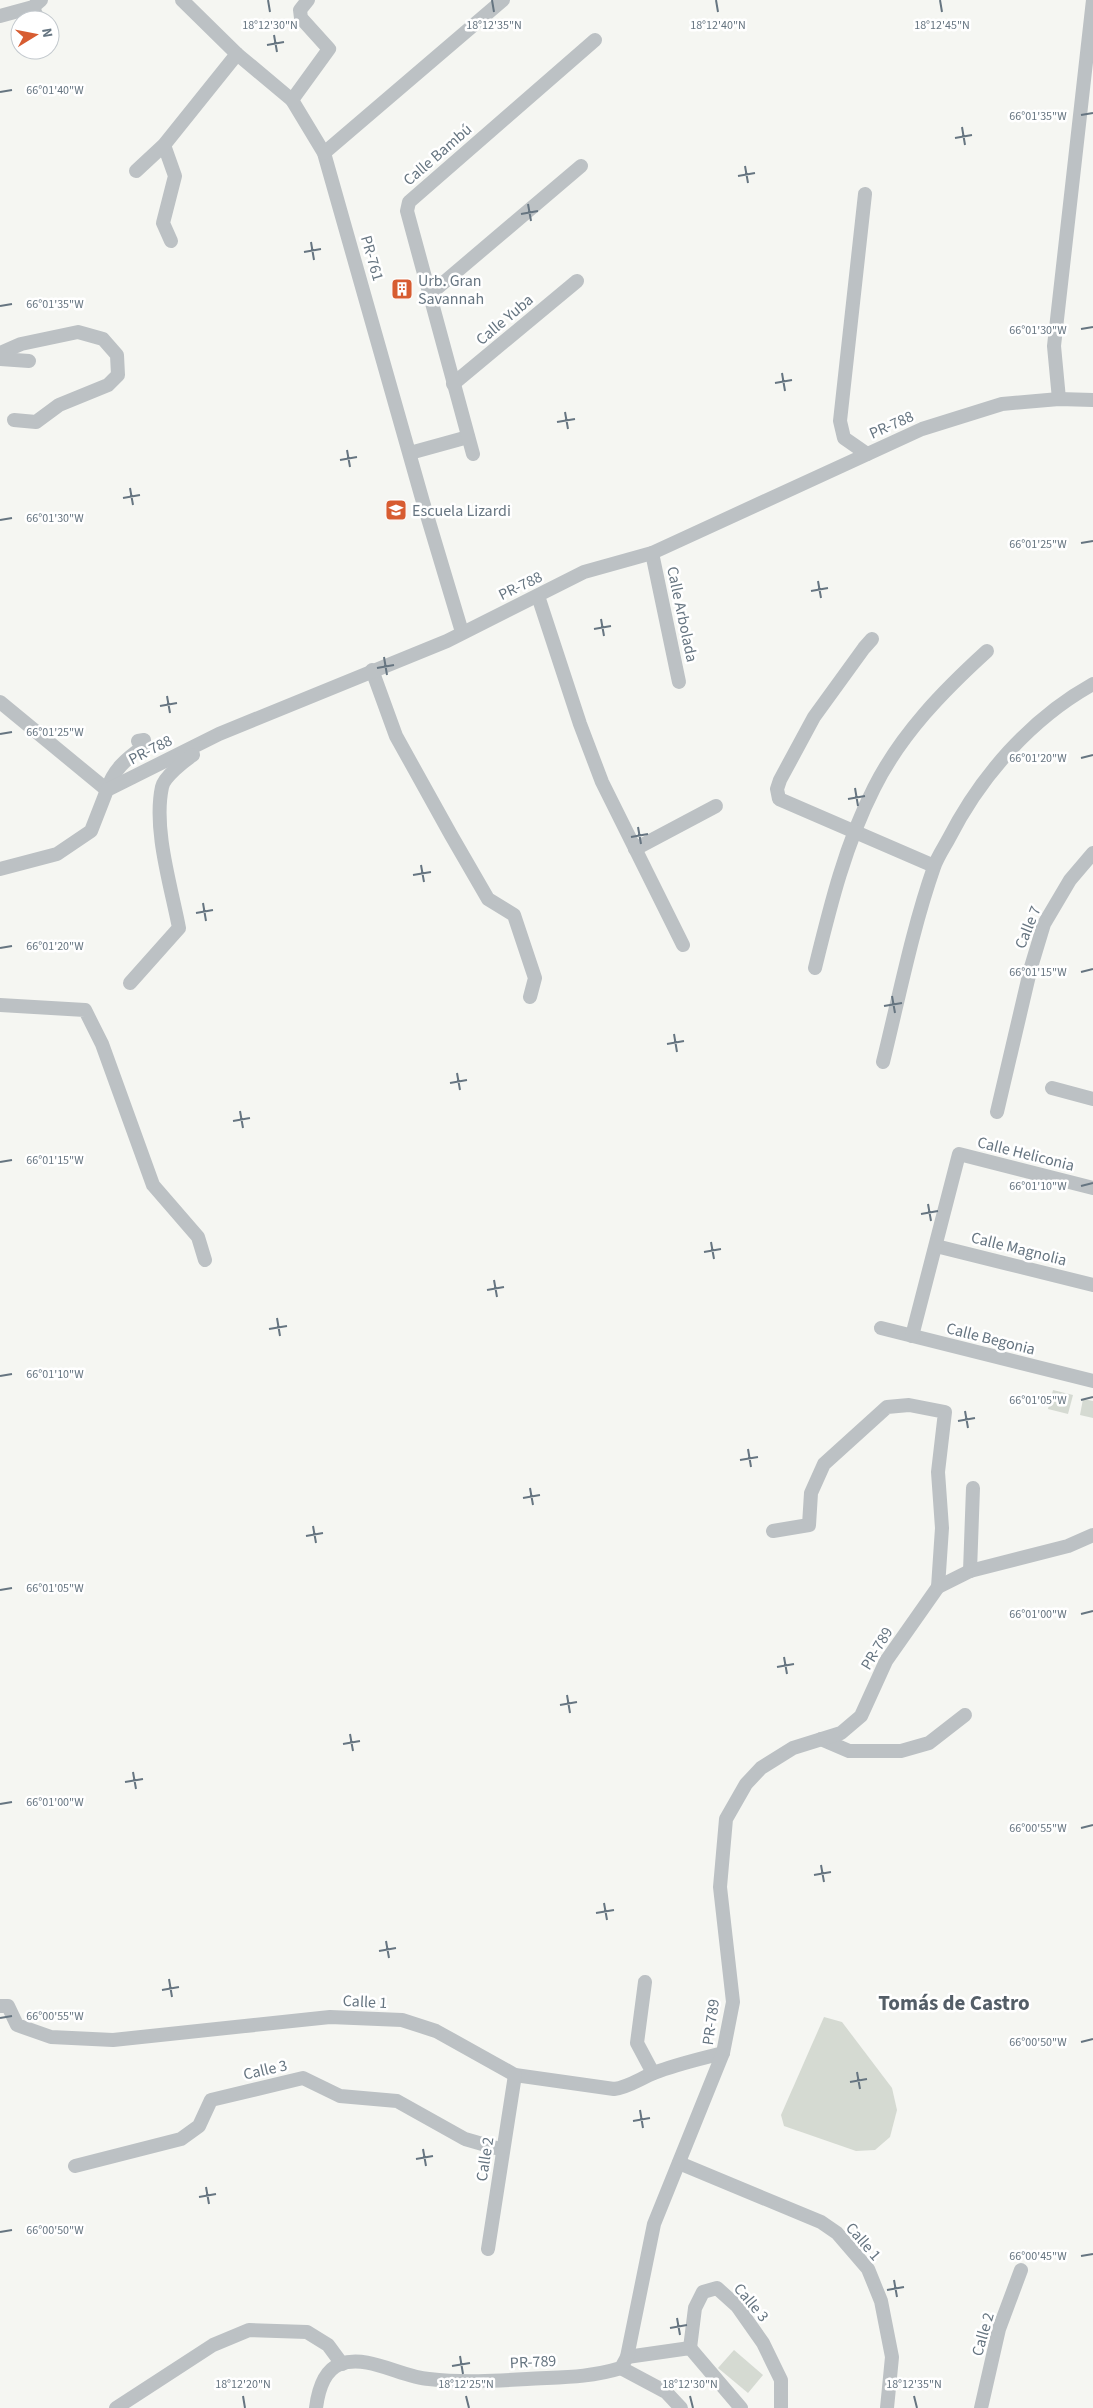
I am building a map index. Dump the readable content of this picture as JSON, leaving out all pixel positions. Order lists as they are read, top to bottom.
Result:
{
  "streets": {
    "street": [
      "Calle Bambú",
      "PR-761",
      "Calle Yuba",
      "PR-788",
      "Calle Arbolada",
      "Calle 7",
      "Calle Heliconia",
      "Calle Magnolia",
      "Calle Begonia",
      "PR-789",
      "Calle 1",
      "Calle 3",
      "Calle 2"
    ]
  },
  "crossings": [
    ["Calle Bambú", "Calle Yuba"],
    ["PR-761", "PR-788"],
    ["PR-788", "Calle Arbolada"],
    ["Calle Heliconia", "Calle Magnolia"],
    ["Calle Heliconia", "Calle Begonia"],
    ["PR-789", "Calle 1"],
    ["Calle 1", "Calle 2"],
    ["Calle 3", "Calle 2"]
  ],
  "districts": ["Tomás de Castro"],
  "places": {
    "building": ["Urb. Gran Savannah"],
    "school or university": ["Escuela Lizardi"]
  },
  "north": "right",
  "coordinates": [
    "18°12'30\"N",
    "18°12'35\"N",
    "18°12'40\"N",
    "18°12'45\"N",
    "66°01'40\"W",
    "66°01'35\"W",
    "66°01'30\"W",
    "66°01'25\"W",
    "66°01'20\"W",
    "66°01'15\"W",
    "66°01'10\"W",
    "66°01'05\"W",
    "66°01'00\"W",
    "66°00'55\"W",
    "66°00'50\"W",
    "66°00'45\"W",
    "18°12'20\"N",
    "18°12'25\"N"
  ]
}
